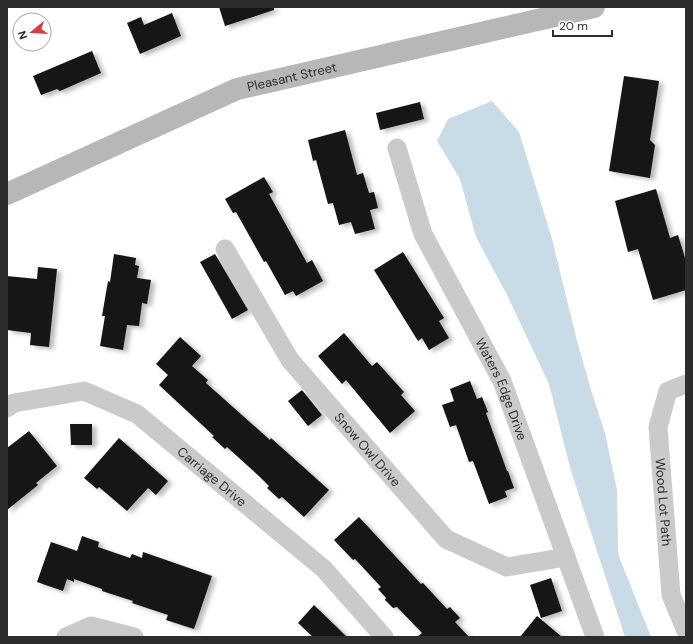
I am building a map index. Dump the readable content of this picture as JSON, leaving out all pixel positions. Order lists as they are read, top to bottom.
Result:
{
  "streets": {
    "street": [
      "Pleasant Street",
      "Waters Edge Drive",
      "Snow Owl Drive",
      "Carriage Drive",
      "Wood Lot Path"
    ]
  },
  "crossings": [
    ["Waters Edge Drive", "Snow Owl Drive"]
  ],
  "scale_bar": "20 m",
  "north": "left"
}
